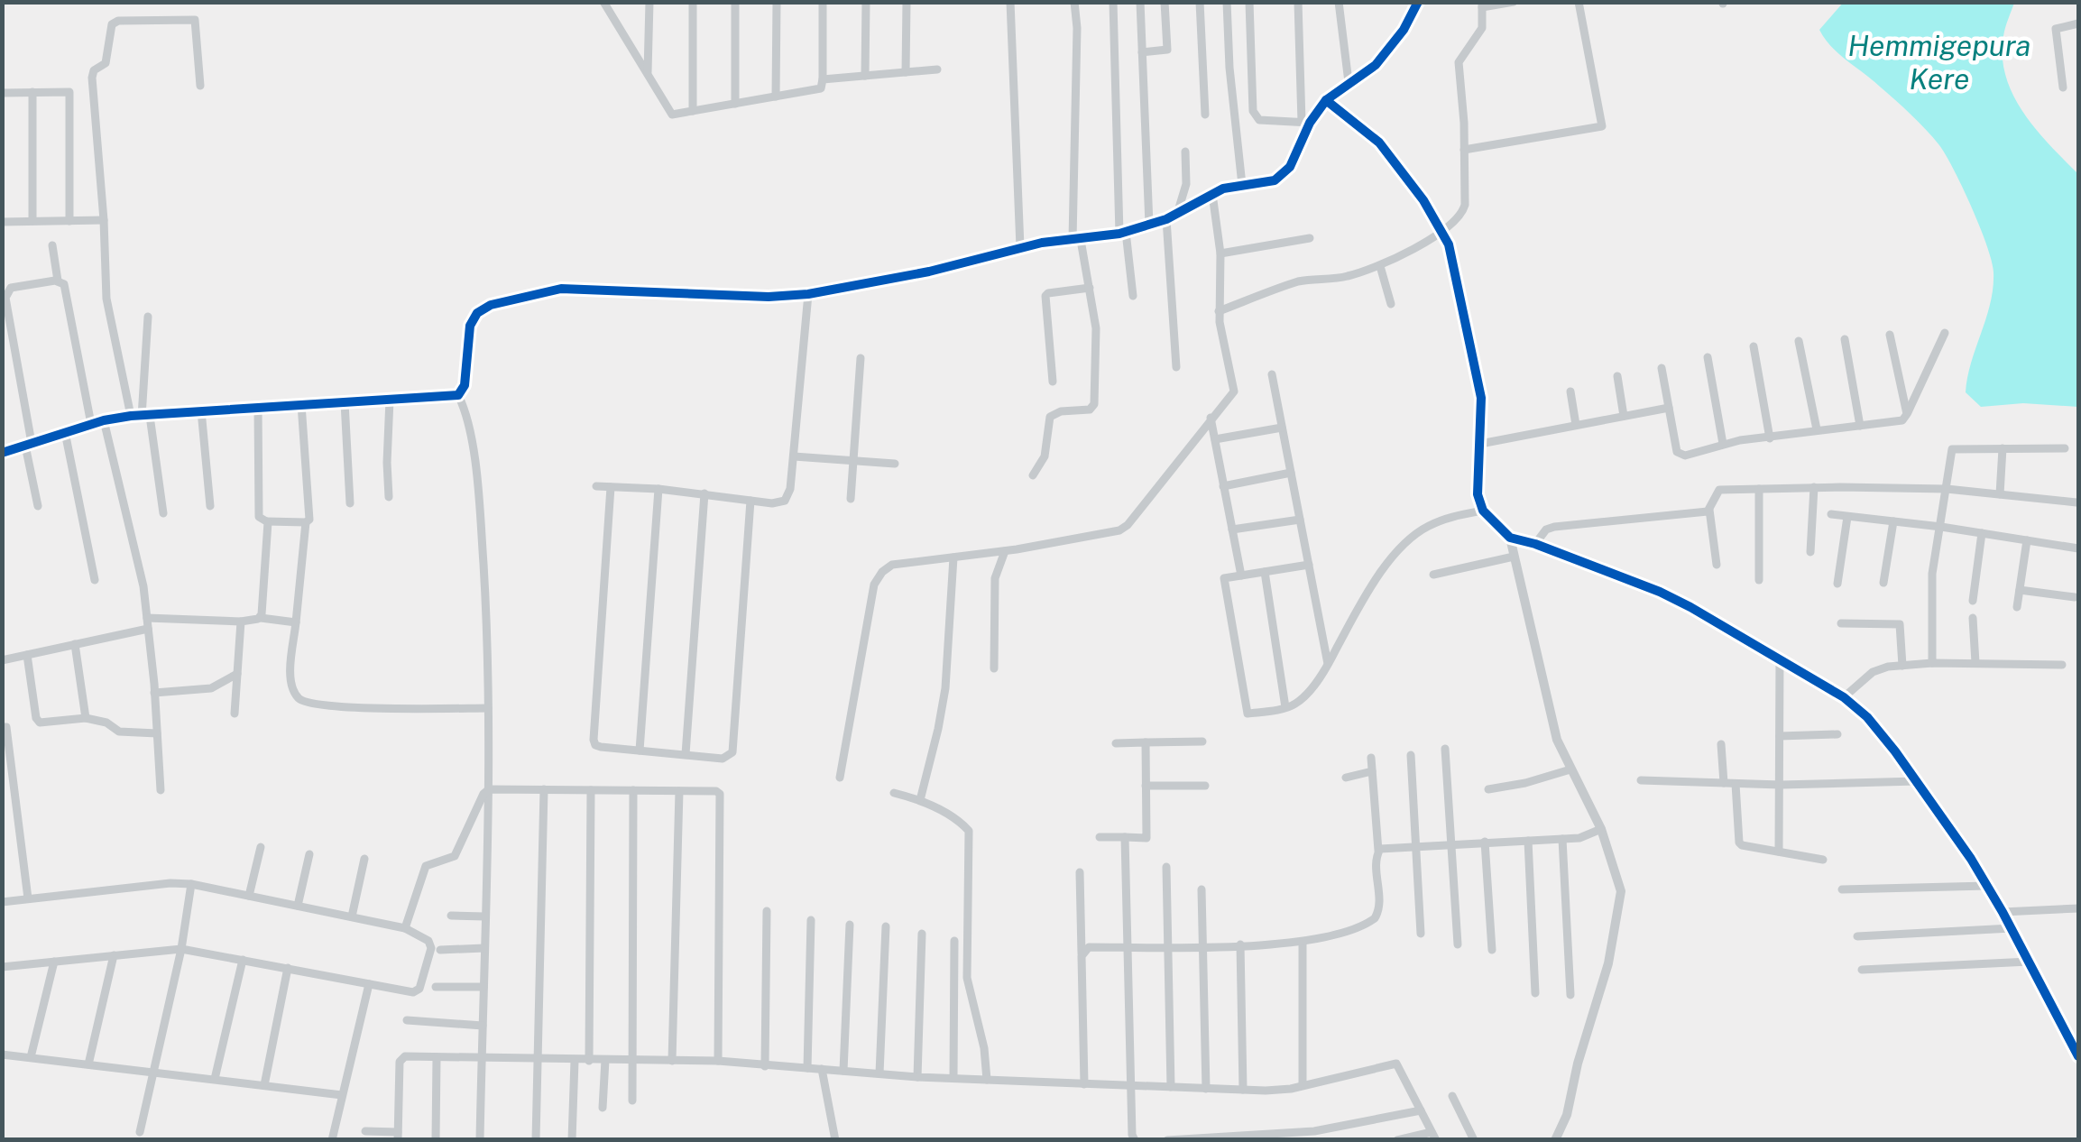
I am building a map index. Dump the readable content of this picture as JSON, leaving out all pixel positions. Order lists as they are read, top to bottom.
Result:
{
  "water": ["Hemmigepura Kere"]
}
